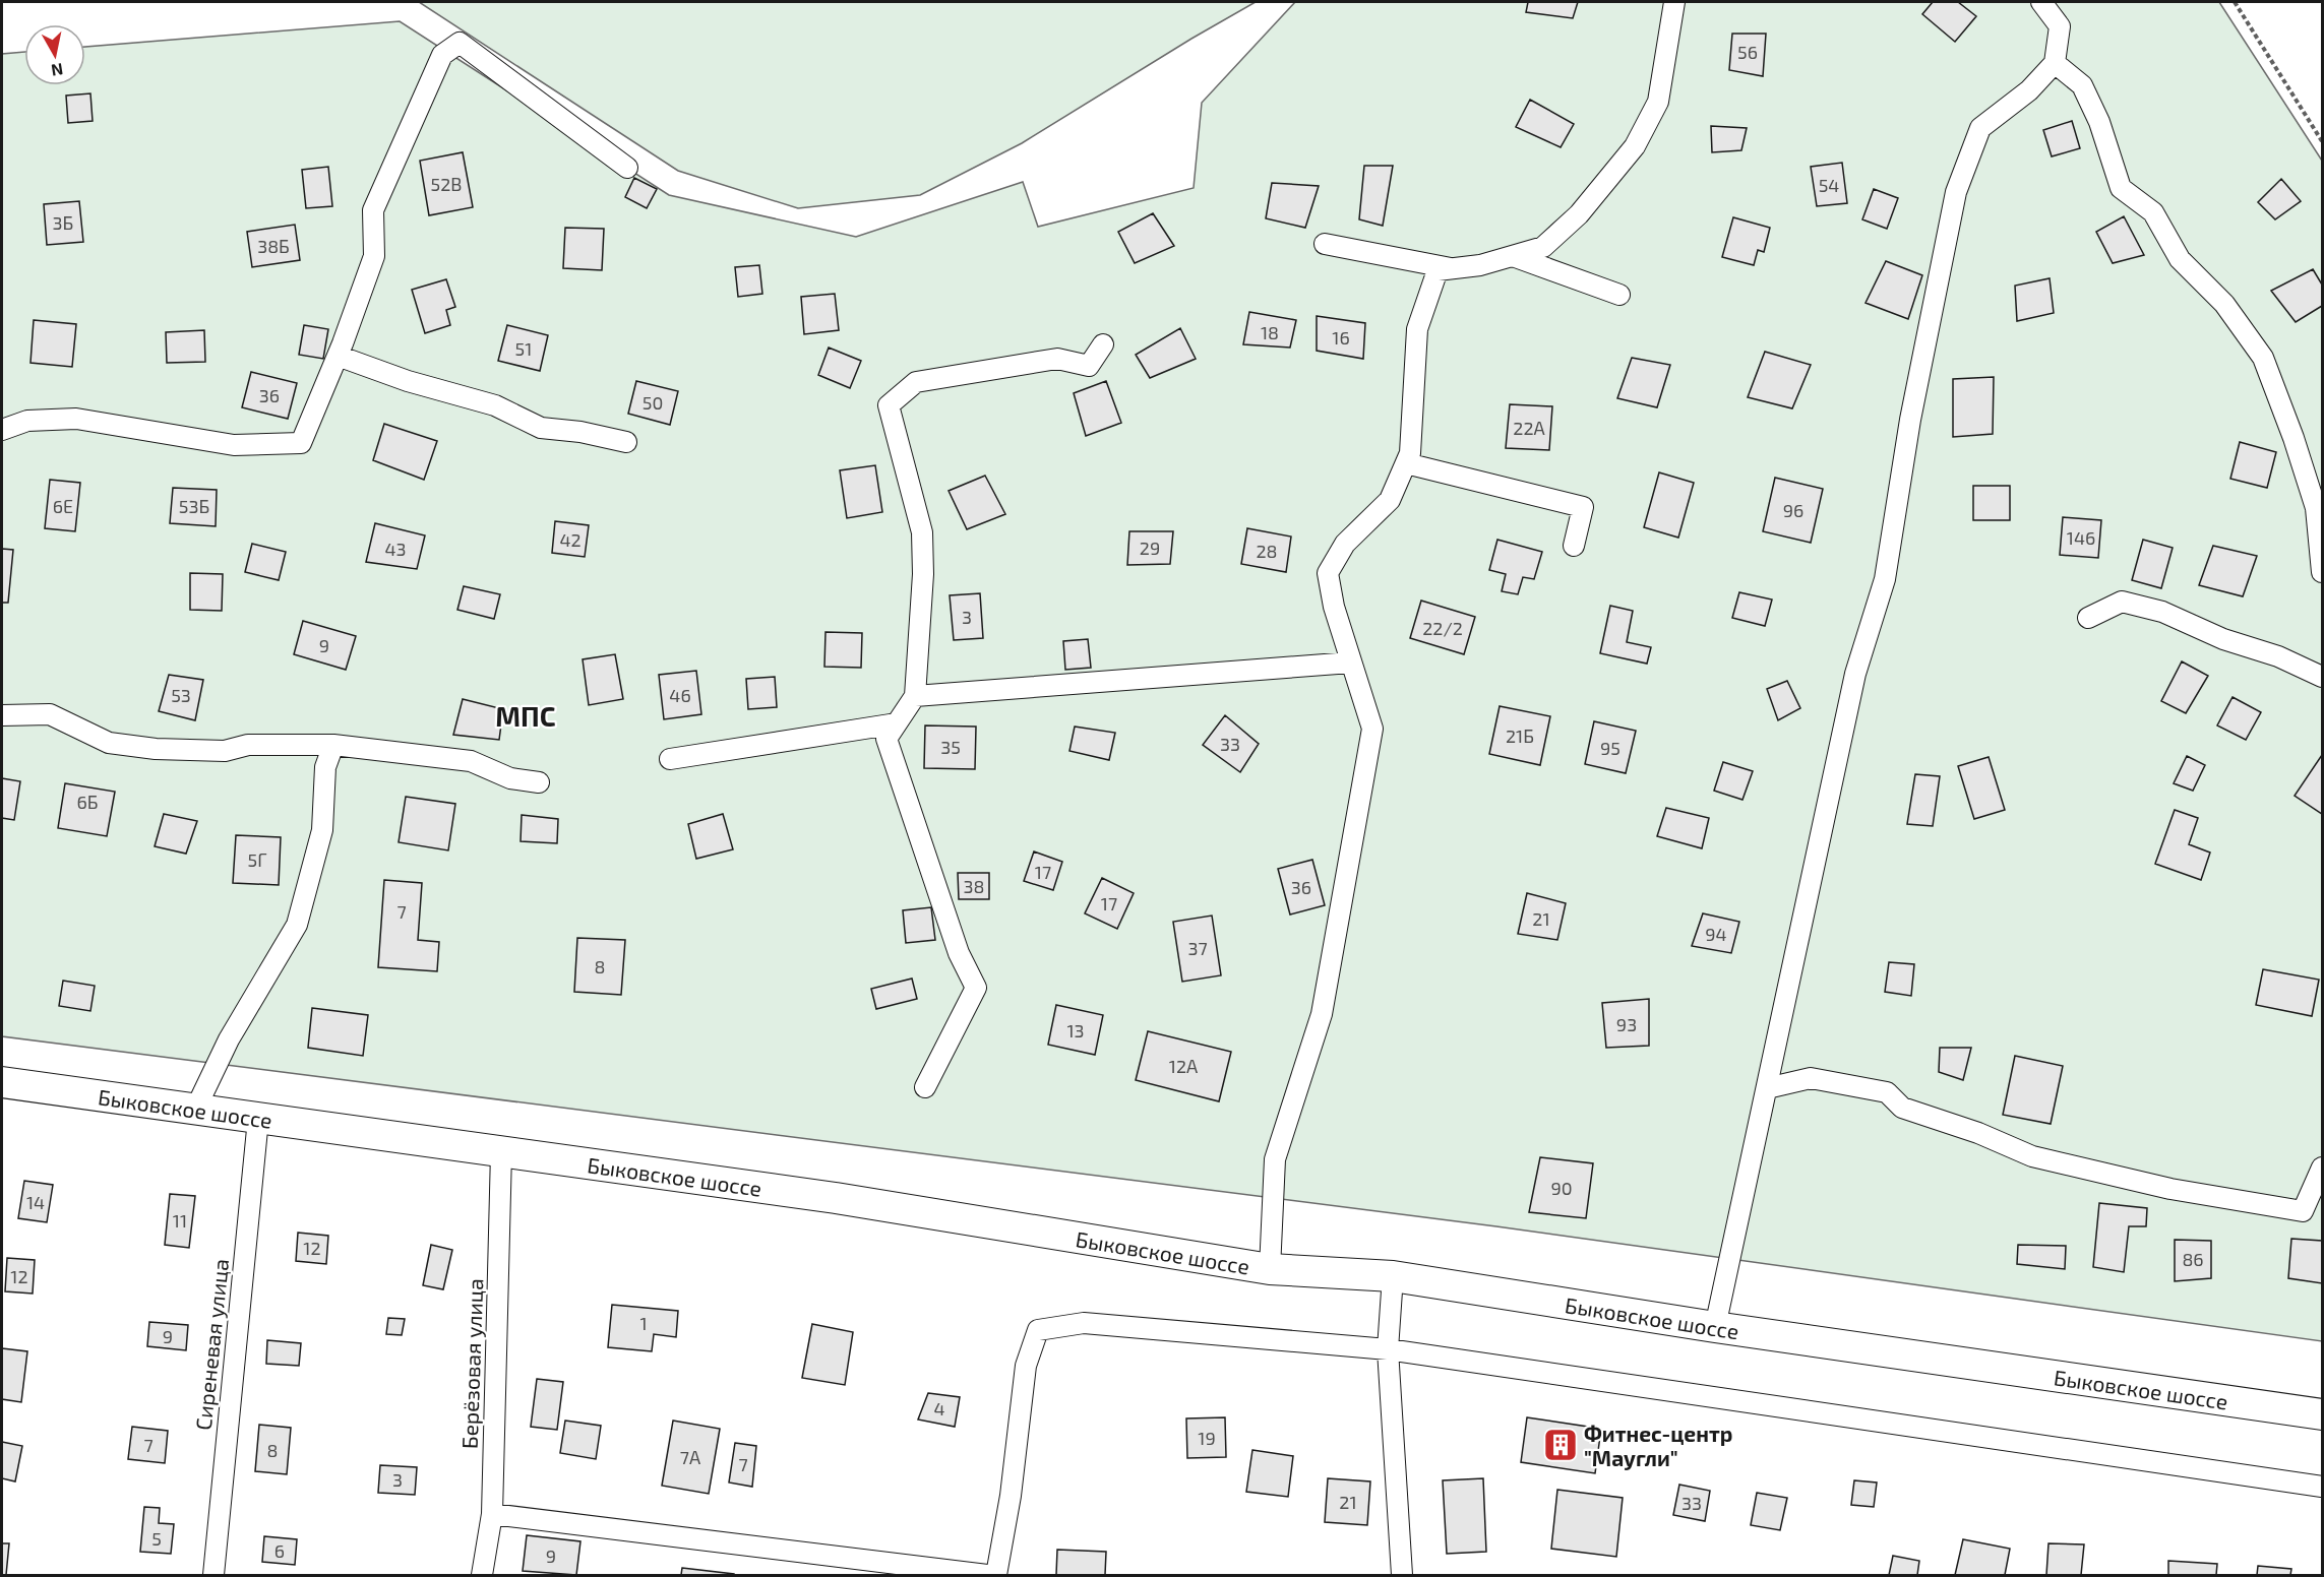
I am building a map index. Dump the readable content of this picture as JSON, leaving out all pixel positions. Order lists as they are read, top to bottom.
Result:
{
  "streets": {
    "main road": ["Быковское шоссе"],
    "street": ["Сиреневая улица", "Берёзовая улица"]
  },
  "crossings": [
    ["Быковское шоссе", "Сиреневая улица"],
    ["Быковское шоссе", "Берёзовая улица"]
  ],
  "districts": ["МПС"],
  "places": {
    "building": ["Фитнес-центр \"Маугли\""]
  },
  "house_numbers": [
    "56",
    "52В",
    "54",
    "3Б",
    "38Б",
    "18",
    "16",
    "51",
    "36",
    "50",
    "22А",
    "6Е",
    "53Б",
    "96",
    "146",
    "42",
    "29",
    "43",
    "28",
    "3",
    "22/2",
    "9",
    "53",
    "46",
    "21Б",
    "33",
    "35",
    "95",
    "6Б",
    "5Г",
    "17",
    "38",
    "36",
    "17",
    "7",
    "21",
    "94",
    "37",
    "8",
    "93",
    "13",
    "12А",
    "90",
    "14",
    "11",
    "12",
    "86",
    "12",
    "1",
    "9",
    "4",
    "19",
    "7",
    "8",
    "7А",
    "7",
    "3",
    "21",
    "33",
    "5",
    "6",
    "9"
  ],
  "north": "bottom"
}
